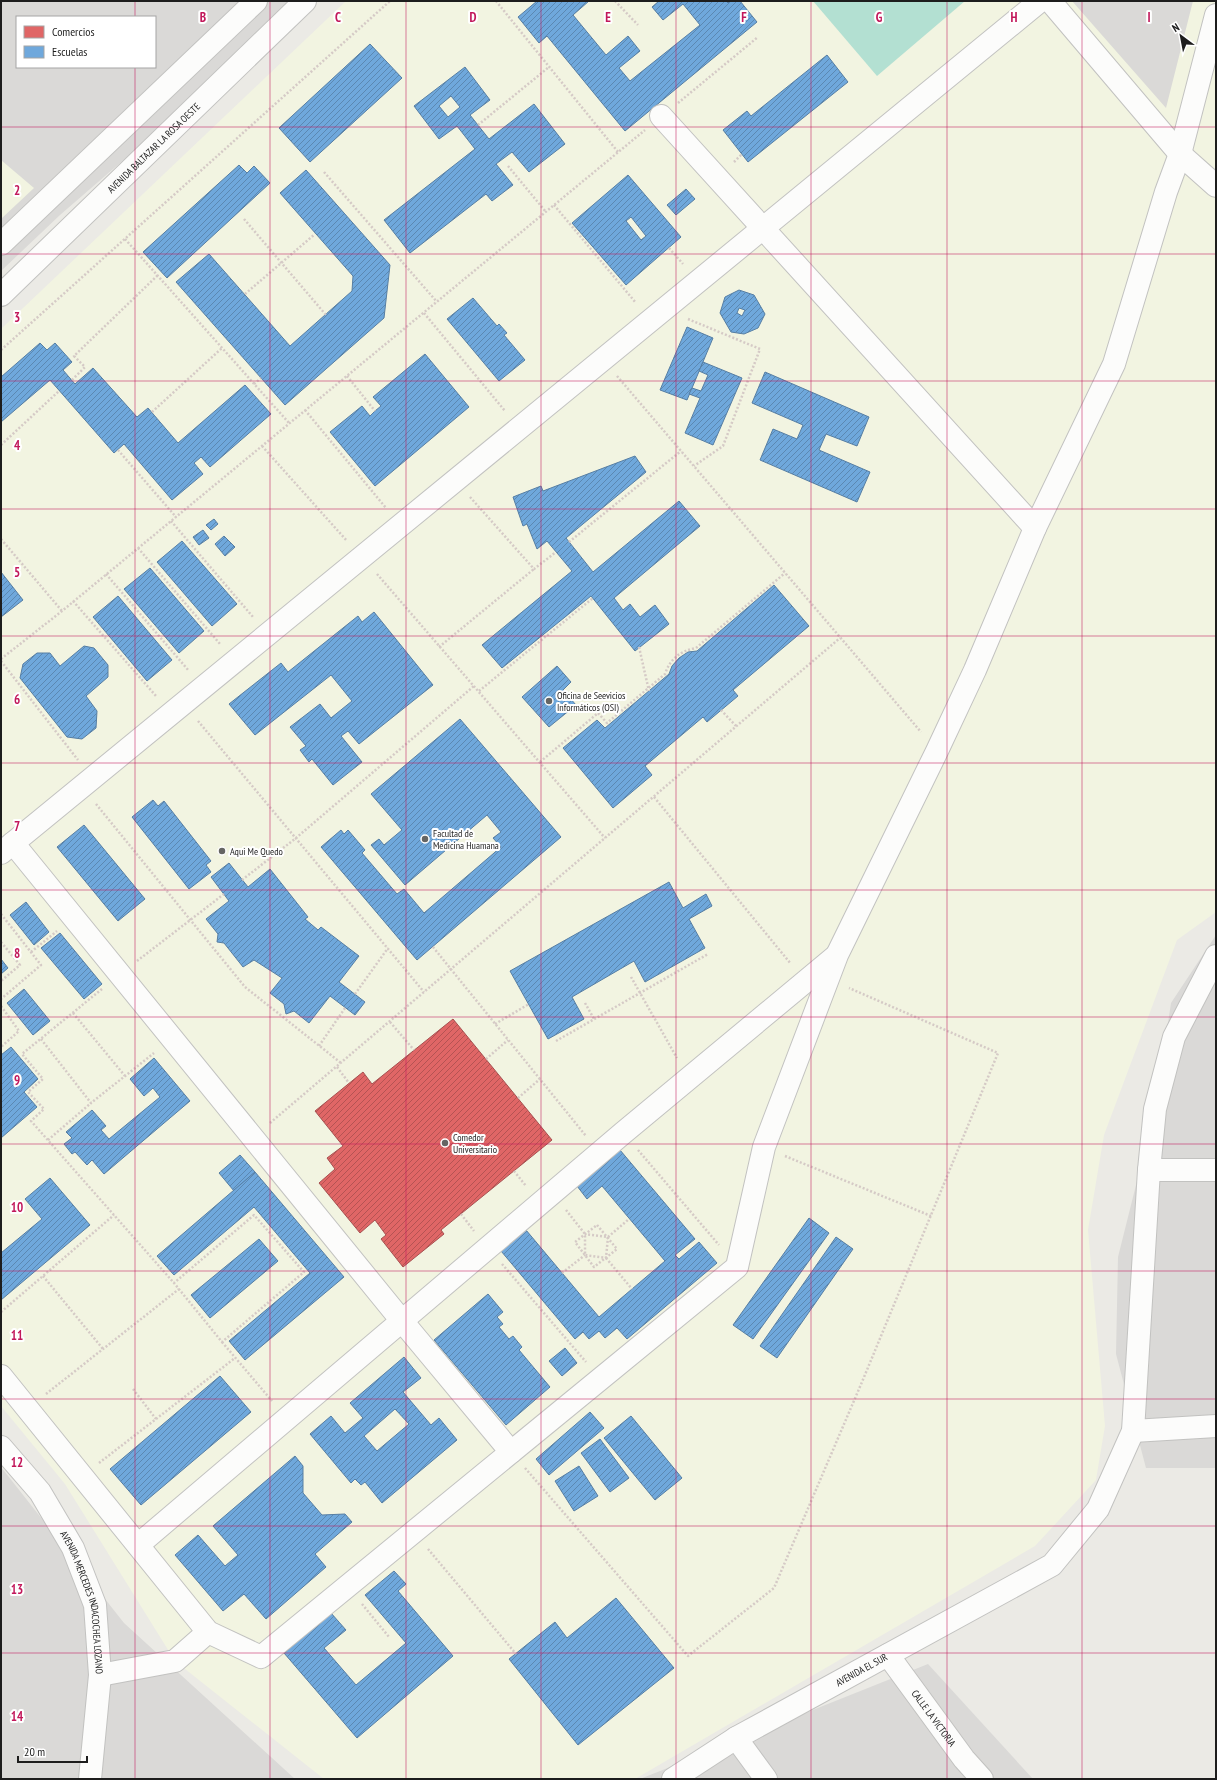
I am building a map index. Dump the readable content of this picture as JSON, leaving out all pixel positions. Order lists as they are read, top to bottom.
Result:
{
  "streets": {
    "street": [
      "AVENIDA BALTAZAR LA ROSA OESTE",
      "AVENIDA MERCEDES INDACOCHEA LOZANO",
      "AVENIDA EL SUR",
      "CALLE LA VICTORIA"
    ]
  },
  "crossings": [
    ["AVENIDA EL SUR", "CALLE LA VICTORIA"]
  ],
  "places": [
    "Oficina de Seevicios Informáticos (OSI)",
    "Facultad de Medicina Huamana",
    "Aqui Me Quedo",
    "Comedor Universitario"
  ],
  "legend": ["Comercios", "Escuelas"],
  "scale_bar": "20 m",
  "north": "top left",
  "grid": {
    "columns": [
      "B",
      "C",
      "D",
      "E",
      "F",
      "G",
      "H",
      "I"
    ],
    "rows": [
      "2",
      "3",
      "4",
      "5",
      "6",
      "7",
      "8",
      "9",
      "10",
      "11",
      "12",
      "13",
      "14"
    ]
  }
}
